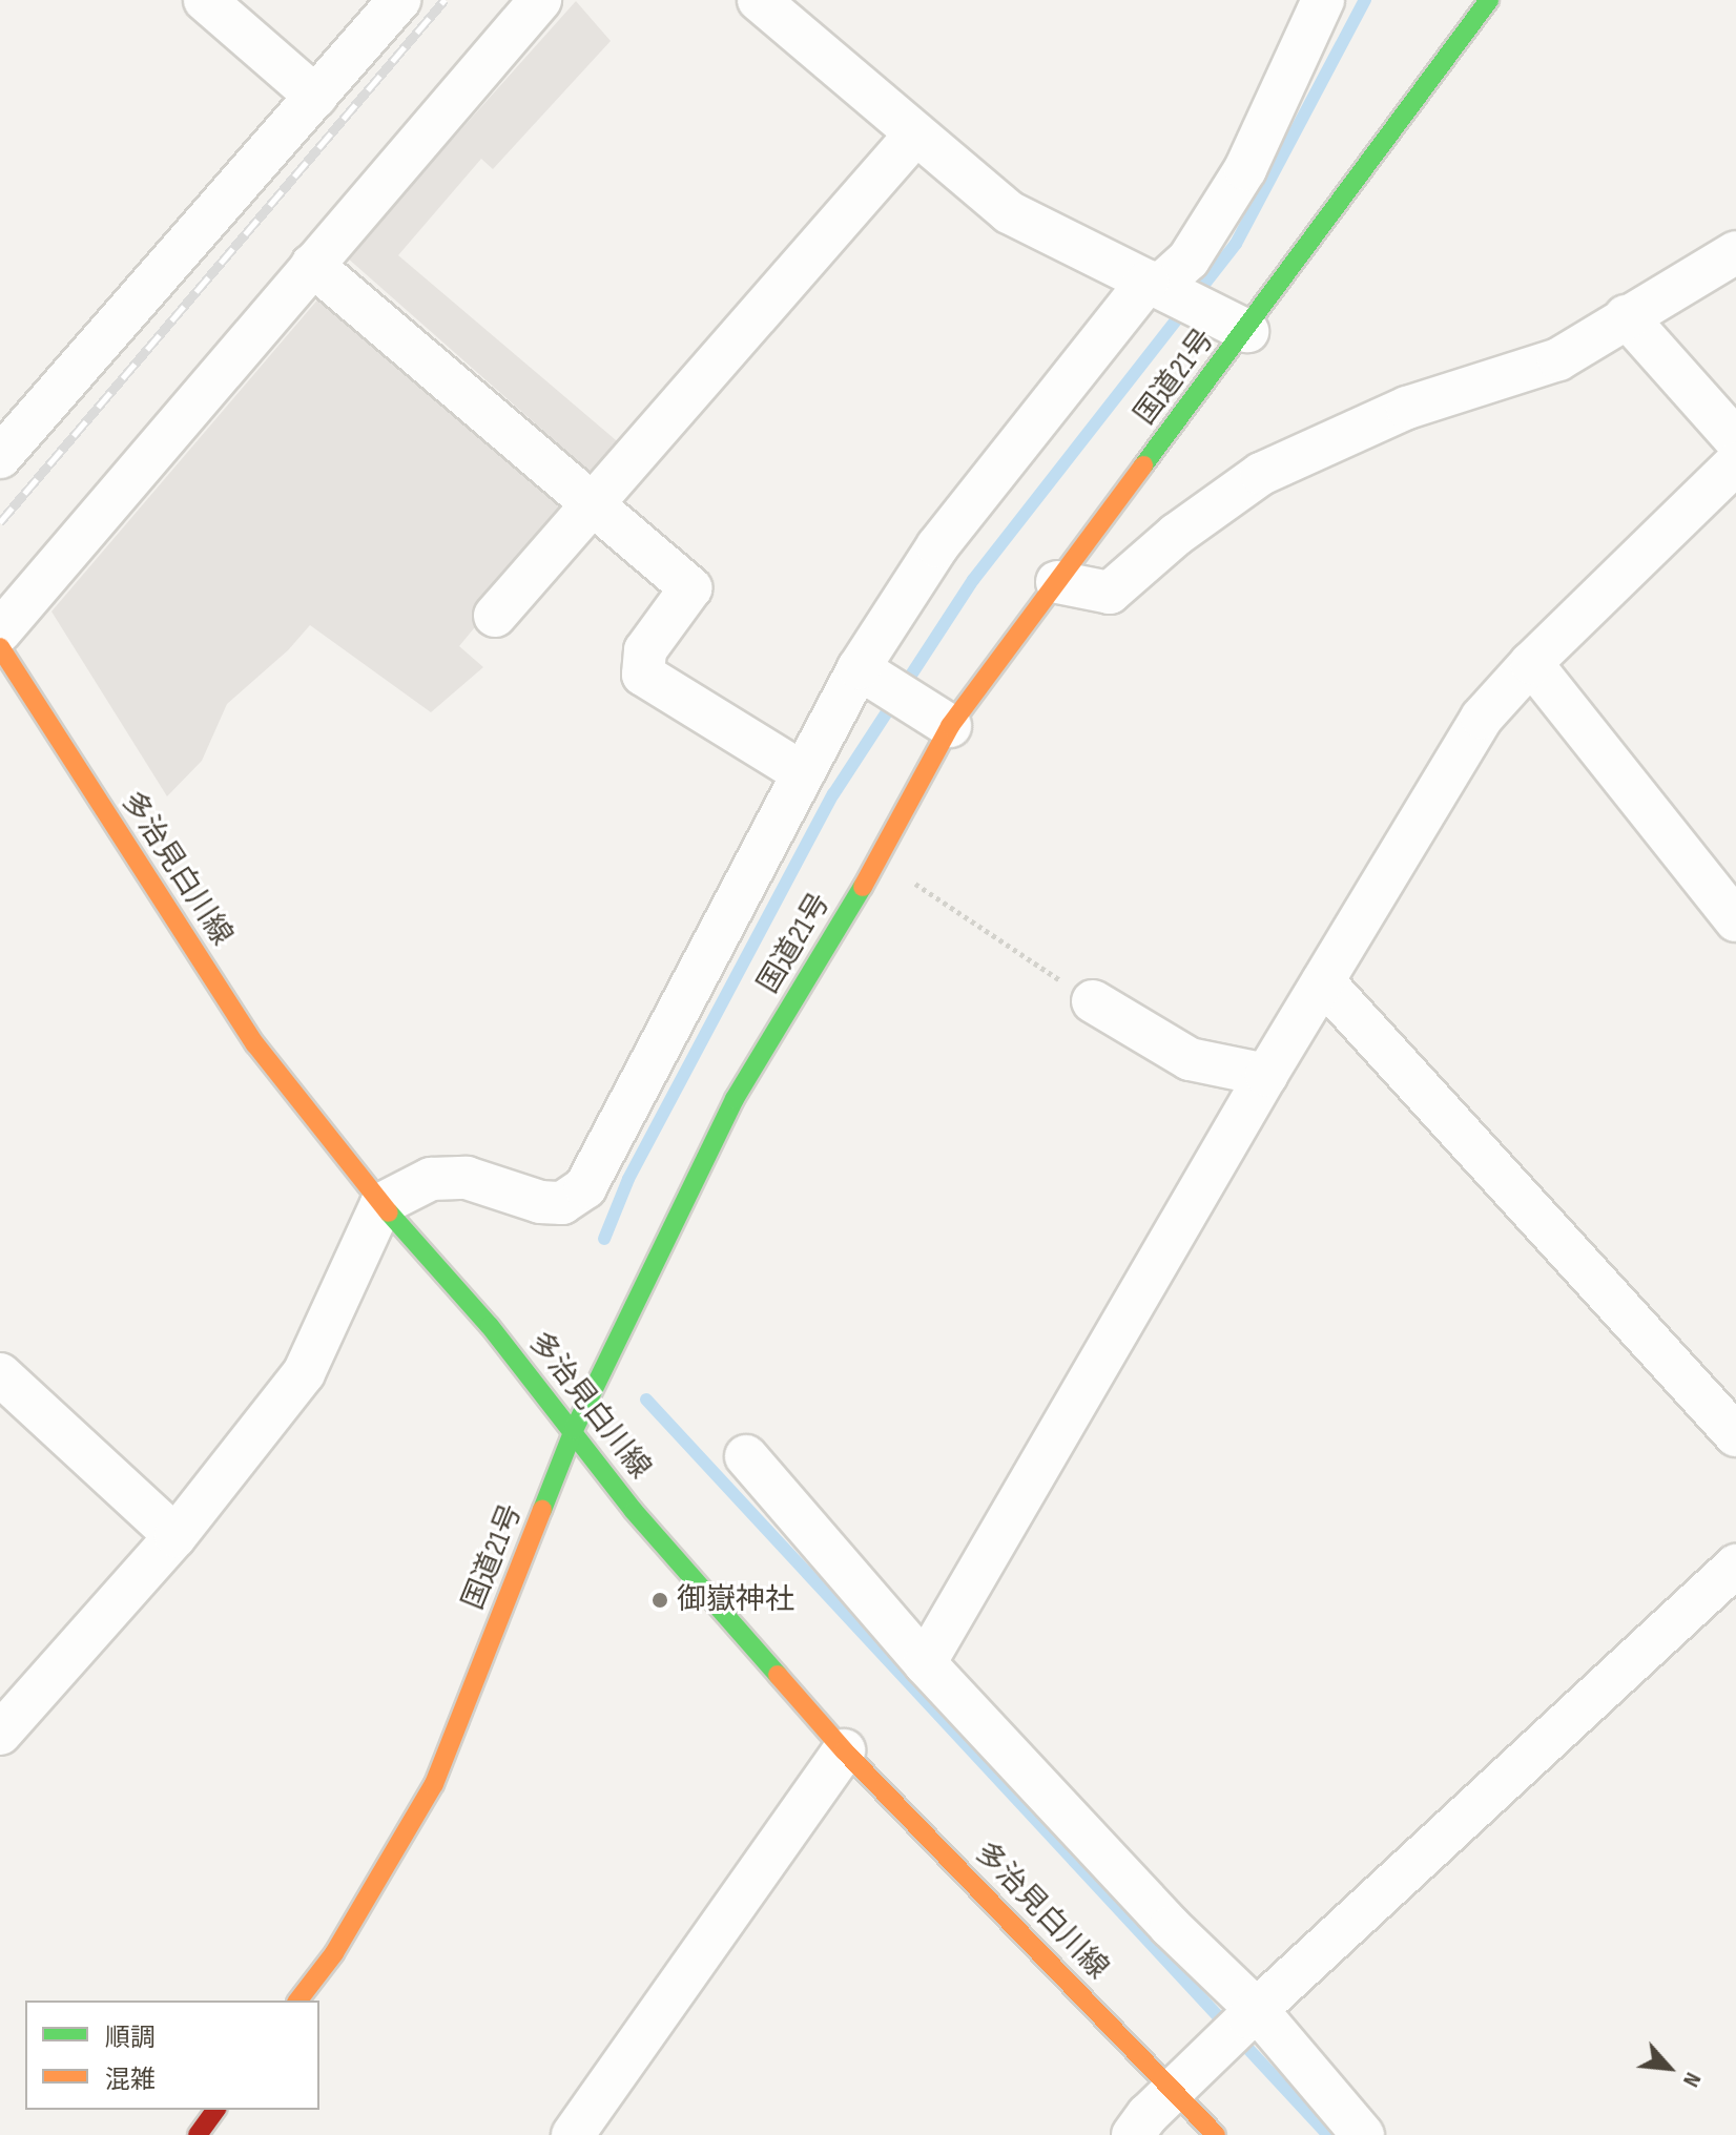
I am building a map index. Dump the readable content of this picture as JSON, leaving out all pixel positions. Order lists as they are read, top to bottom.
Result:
{
  "streets": {
    "main road": ["国道21号", "多治見白川線"]
  },
  "crossings": [
    ["国道21号", "多治見白川線"]
  ],
  "places": ["御嶽神社"],
  "legend": ["順調", "混雑"],
  "north": "bottom right"
}
